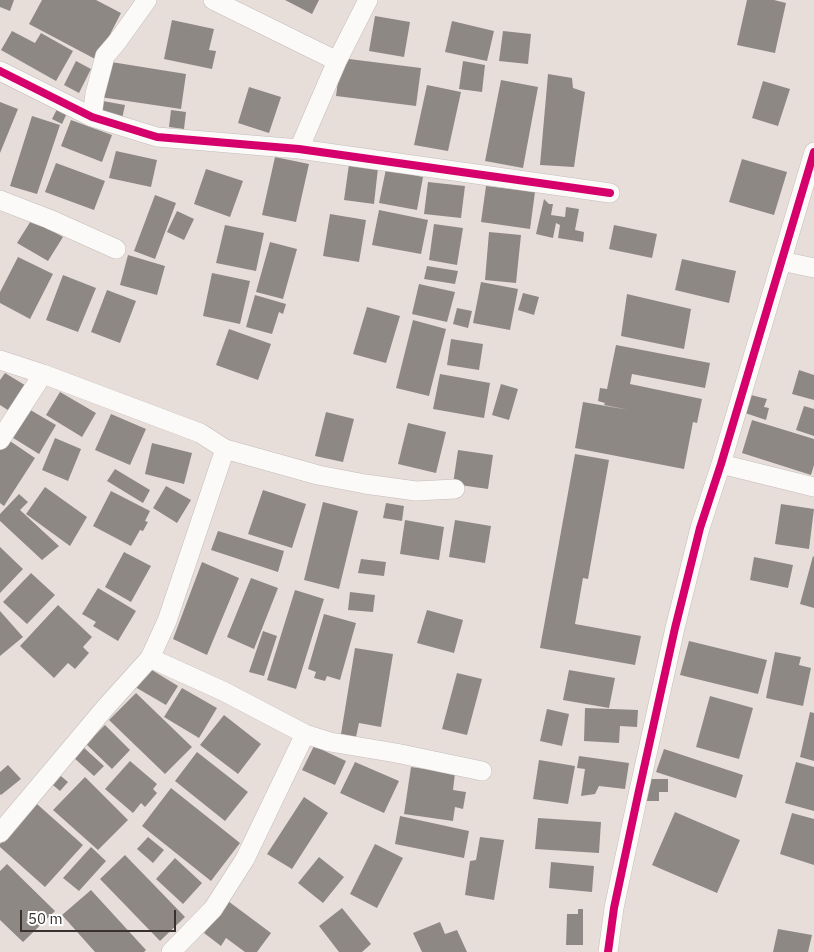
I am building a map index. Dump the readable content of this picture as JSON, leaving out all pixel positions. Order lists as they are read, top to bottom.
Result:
{
  "scale_bar": "50 m"
}
